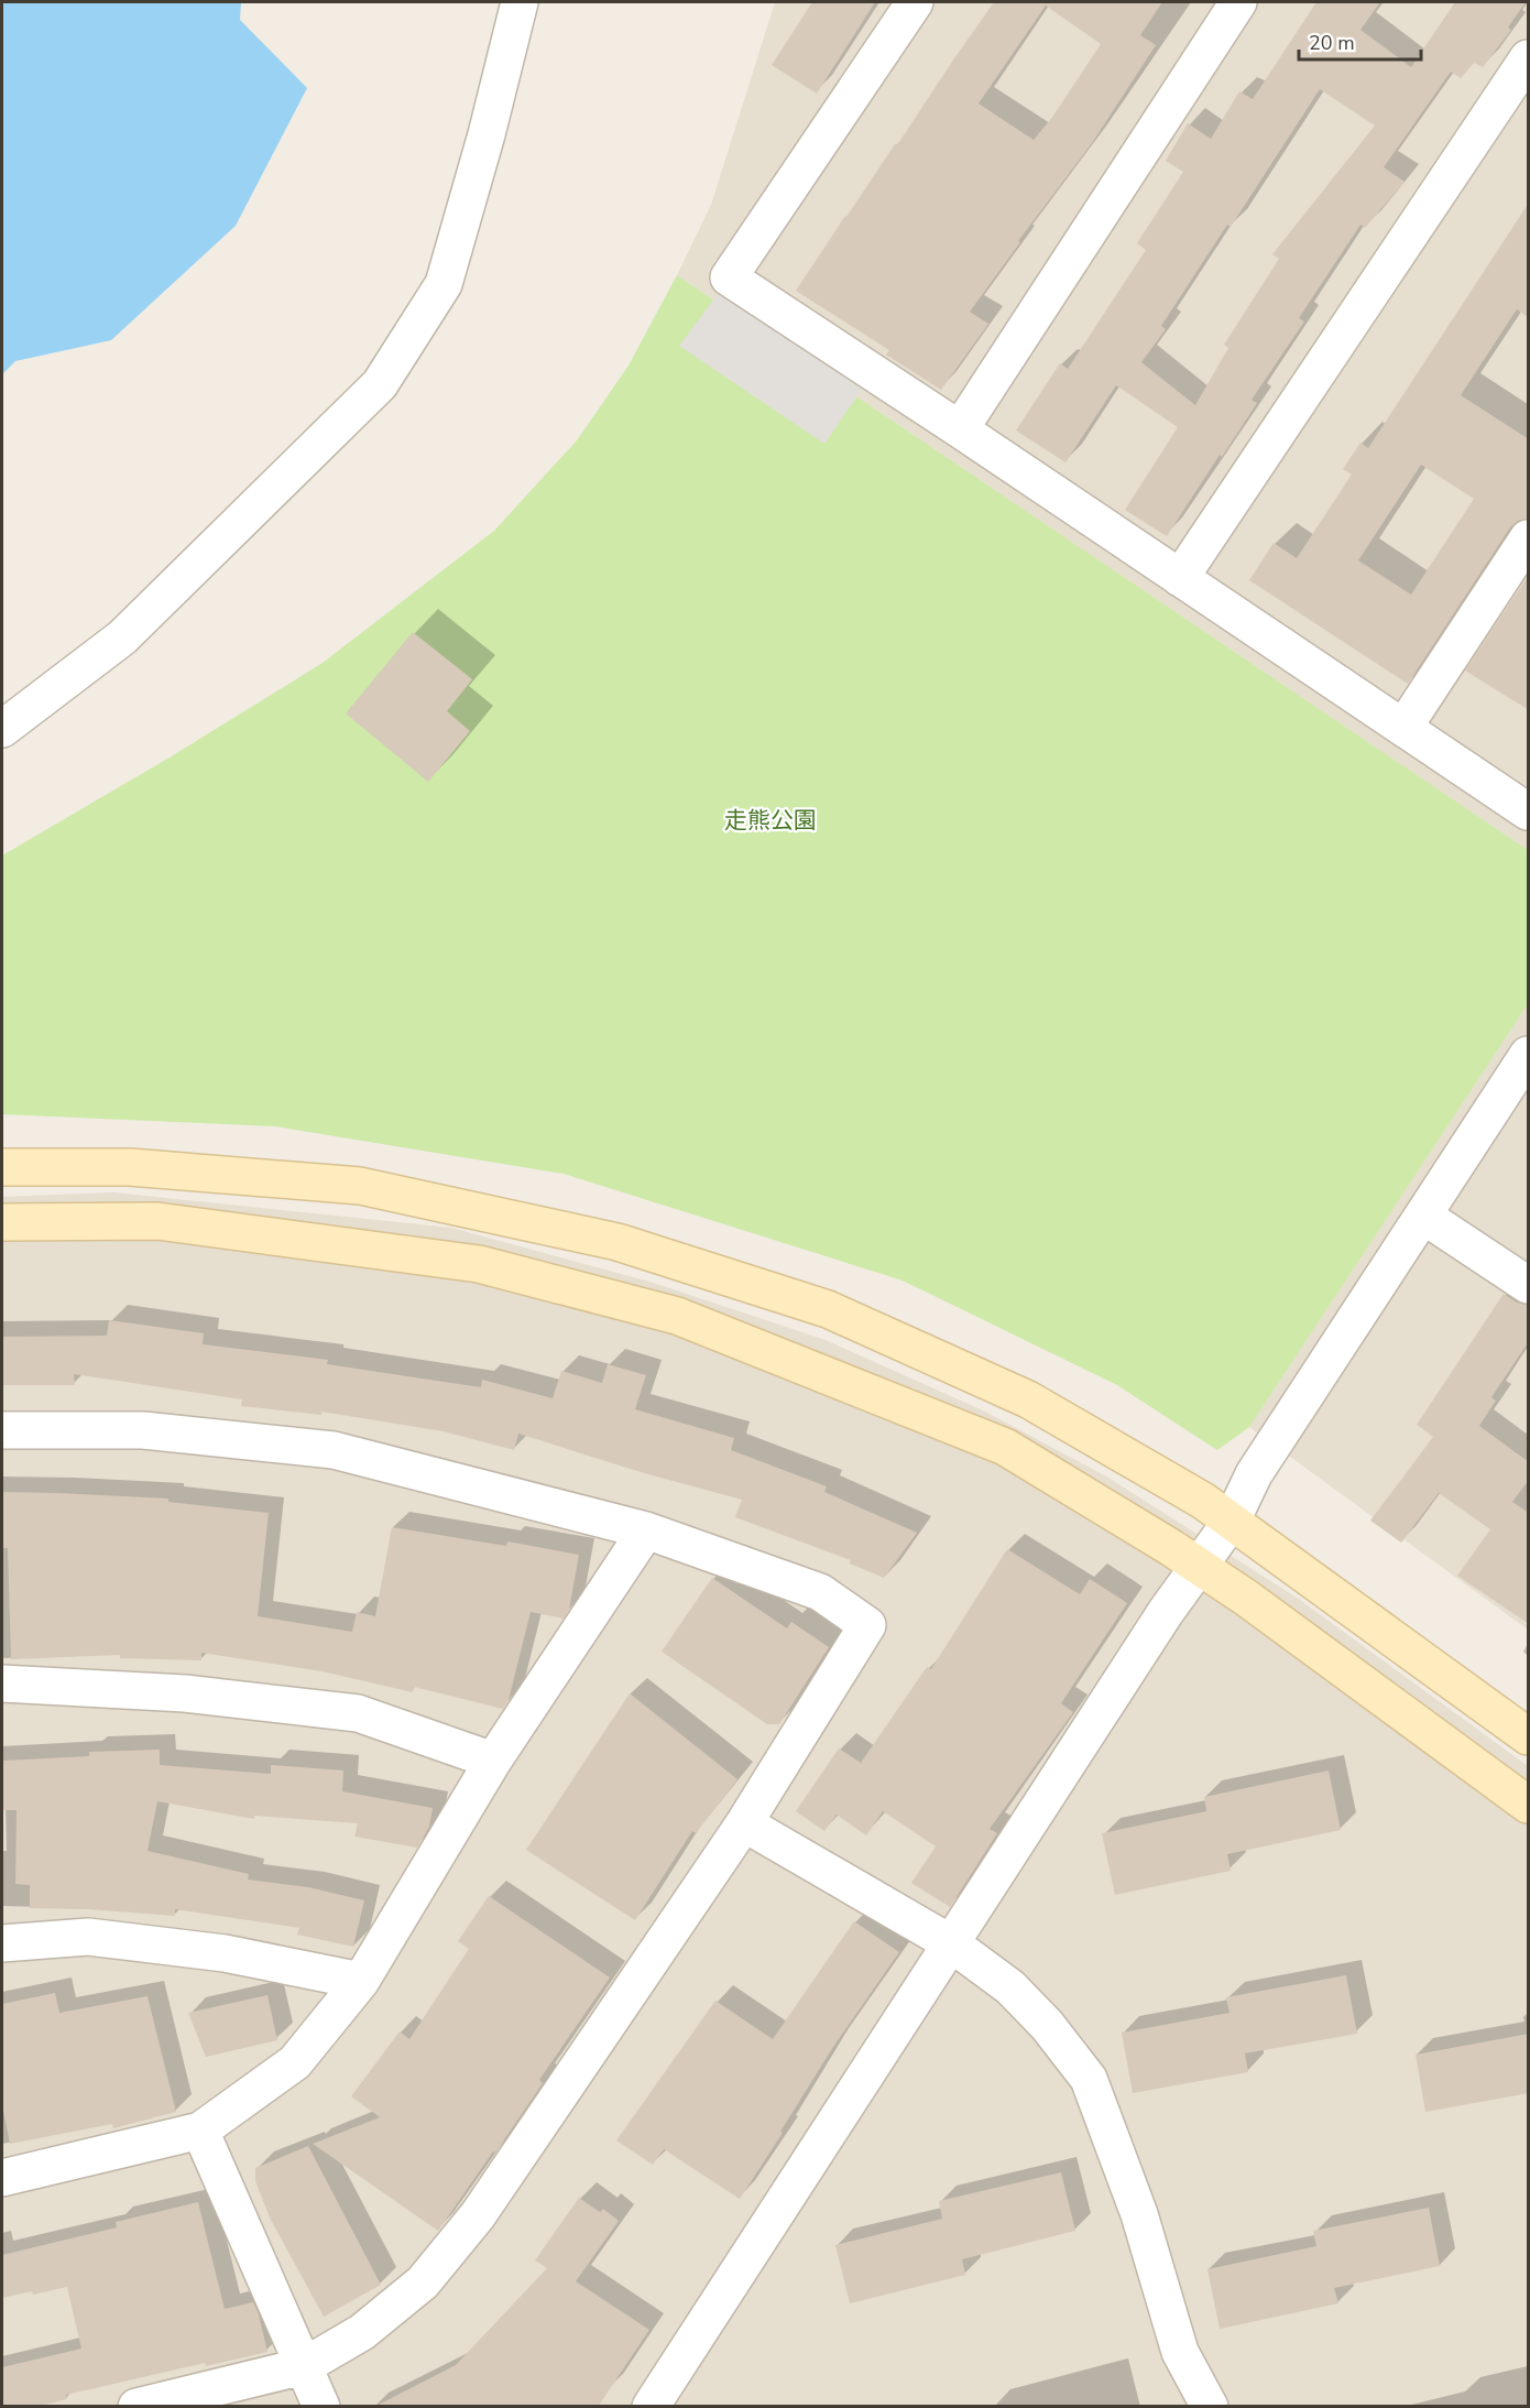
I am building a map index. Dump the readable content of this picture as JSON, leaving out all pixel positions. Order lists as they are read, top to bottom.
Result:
{
  "parks": ["走熊公園"],
  "scale_bar": "20 m"
}
